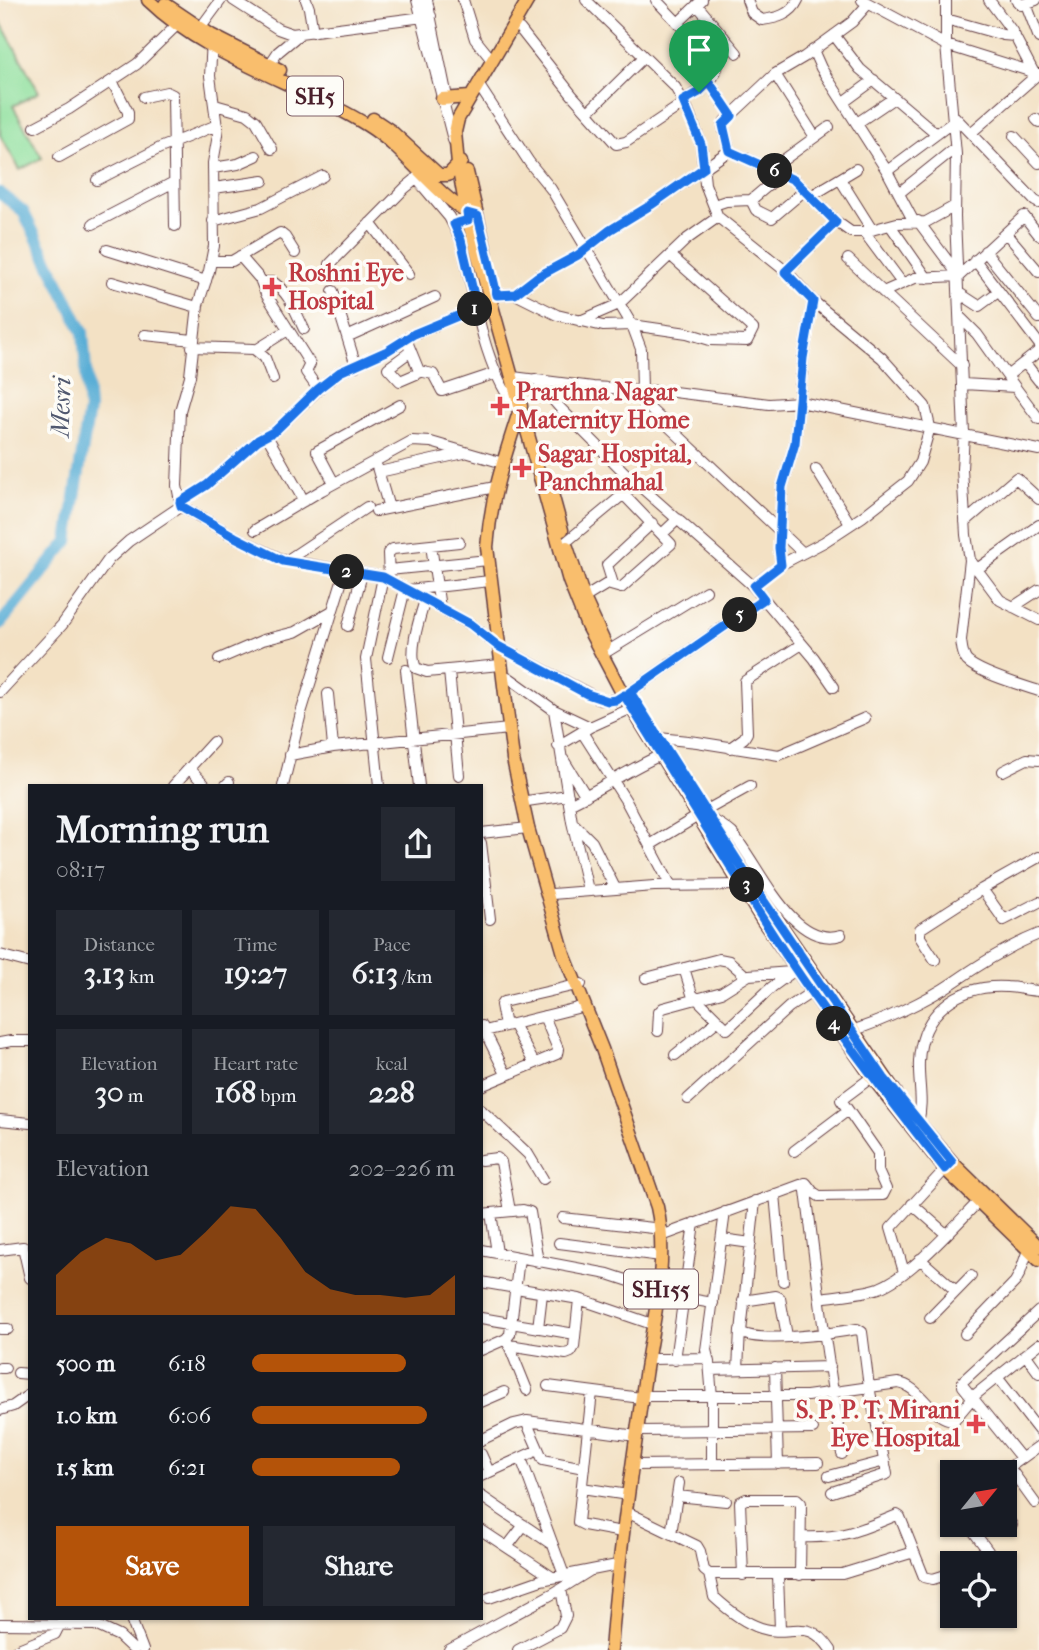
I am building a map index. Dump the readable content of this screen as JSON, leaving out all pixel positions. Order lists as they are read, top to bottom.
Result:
{
  "streets": {
    "main road": ["SH5", "SH155"]
  },
  "water": ["Mesri"],
  "places": {
    "health": [
      "Roshni Eye Hospital",
      "Prarthna Nagar Maternity Home",
      "Sagar Hospital, Panchmahal",
      "S. P. P. T. Mirani Eye Hospital"
    ]
  },
  "north": "top right",
  "page": {
    "pins": [
      "6",
      "1",
      "2",
      "5",
      "3",
      "4"
    ],
    "heading": ["Morning run", "08:17"],
    "stats": [
      ["Distance", "3.13 km"],
      ["Time", "19:27"],
      ["Pace", "6:13 /km"],
      ["Elevation", "30 m"],
      ["Heart rate", "168 bpm"],
      ["kcal", "228"]
    ],
    "chart": ["Elevation", "202–226 m"],
    "list": [
      {
        "name": "500 m",
        "note": "6:18"
      },
      {
        "name": "1.0 km",
        "note": "6:06"
      },
      {
        "name": "1.5 km",
        "note": "6:21"
      }
    ],
    "buttons": ["Save", "Share"]
  }
}
